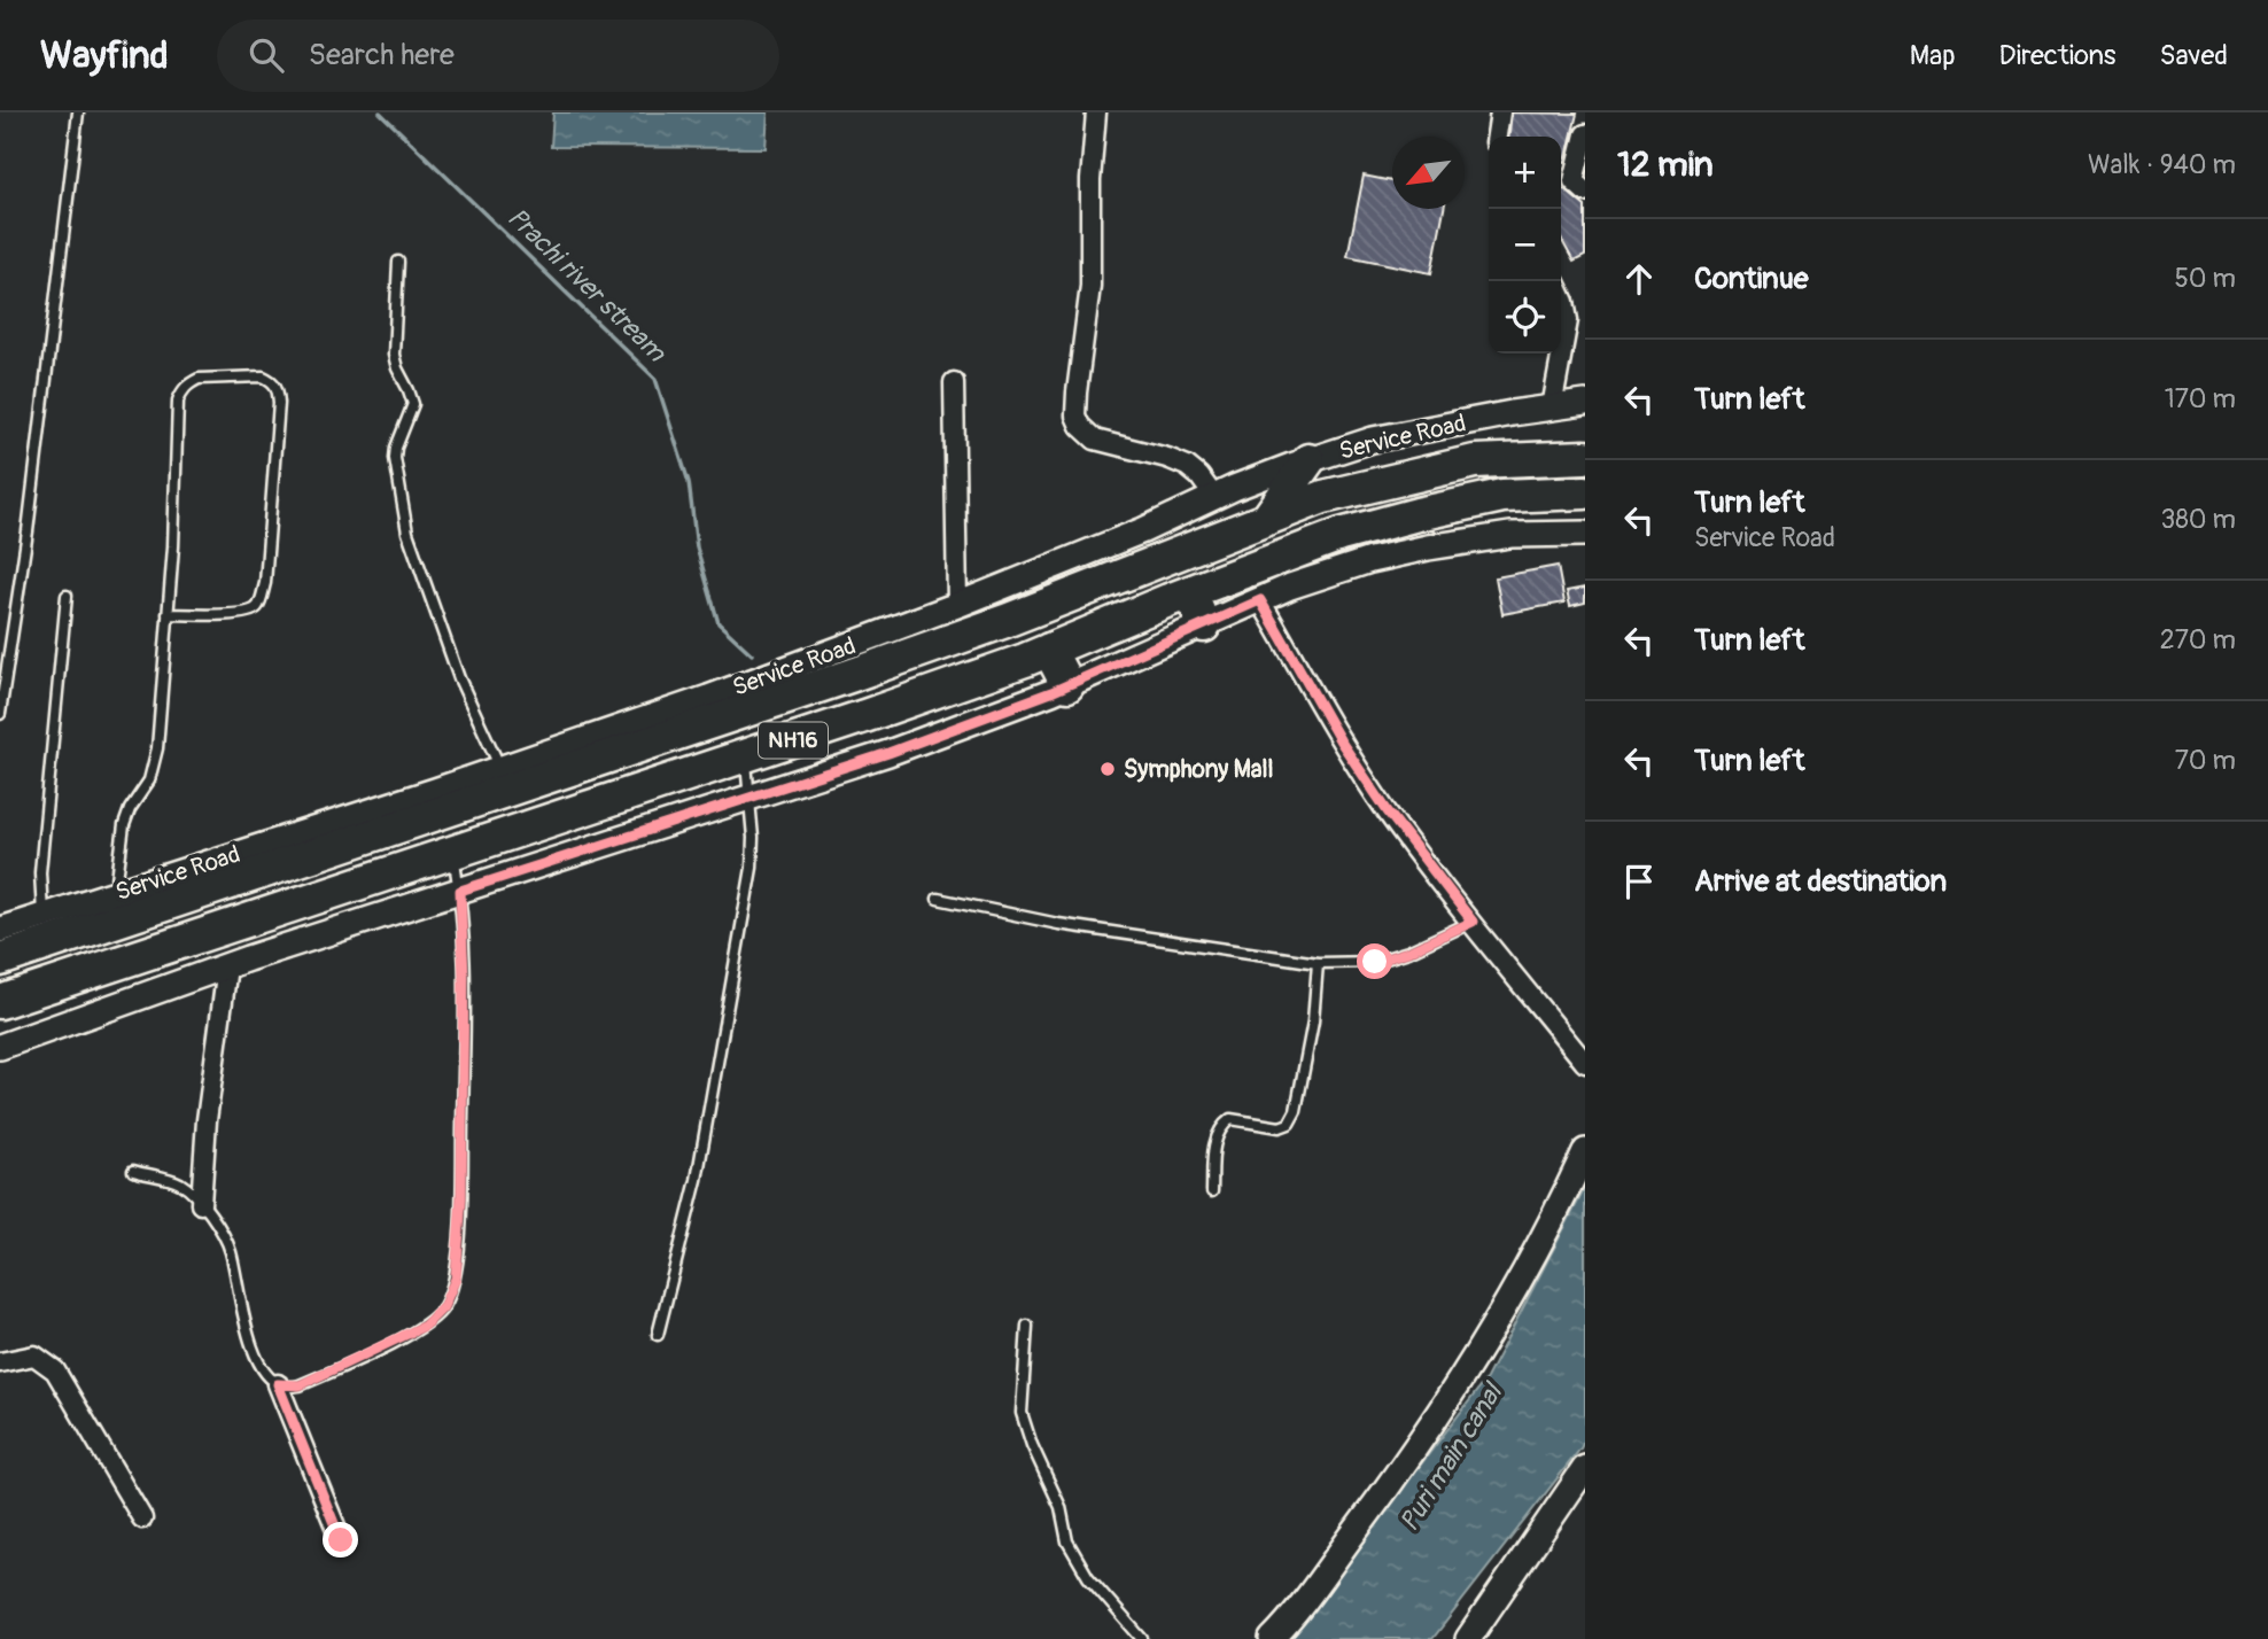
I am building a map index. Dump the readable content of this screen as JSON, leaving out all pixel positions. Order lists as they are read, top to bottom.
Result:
{
  "streets": {
    "highway": ["NH16"],
    "street": ["Service Road"]
  },
  "crossings": [
    ["Service Road", "NH16"]
  ],
  "water": ["Prachi river stream", "Puri main canal"],
  "places": ["Symphony Mall"],
  "north": "bottom left",
  "page": {
    "header": "Wayfind",
    "search": "Search here",
    "nav": ["Map", "Directions", "Saved"],
    "heading": ["12 min", "Walk · 940 m"],
    "map_buttons": ["+", "−"],
    "list": [
      ["Continue", "50 m"],
      ["Turn left", "170 m"],
      ["Turn left", "Service Road", "380 m"],
      ["Turn left", "270 m"],
      ["Turn left", "70 m"],
      "Arrive at destination"
    ]
  }
}
